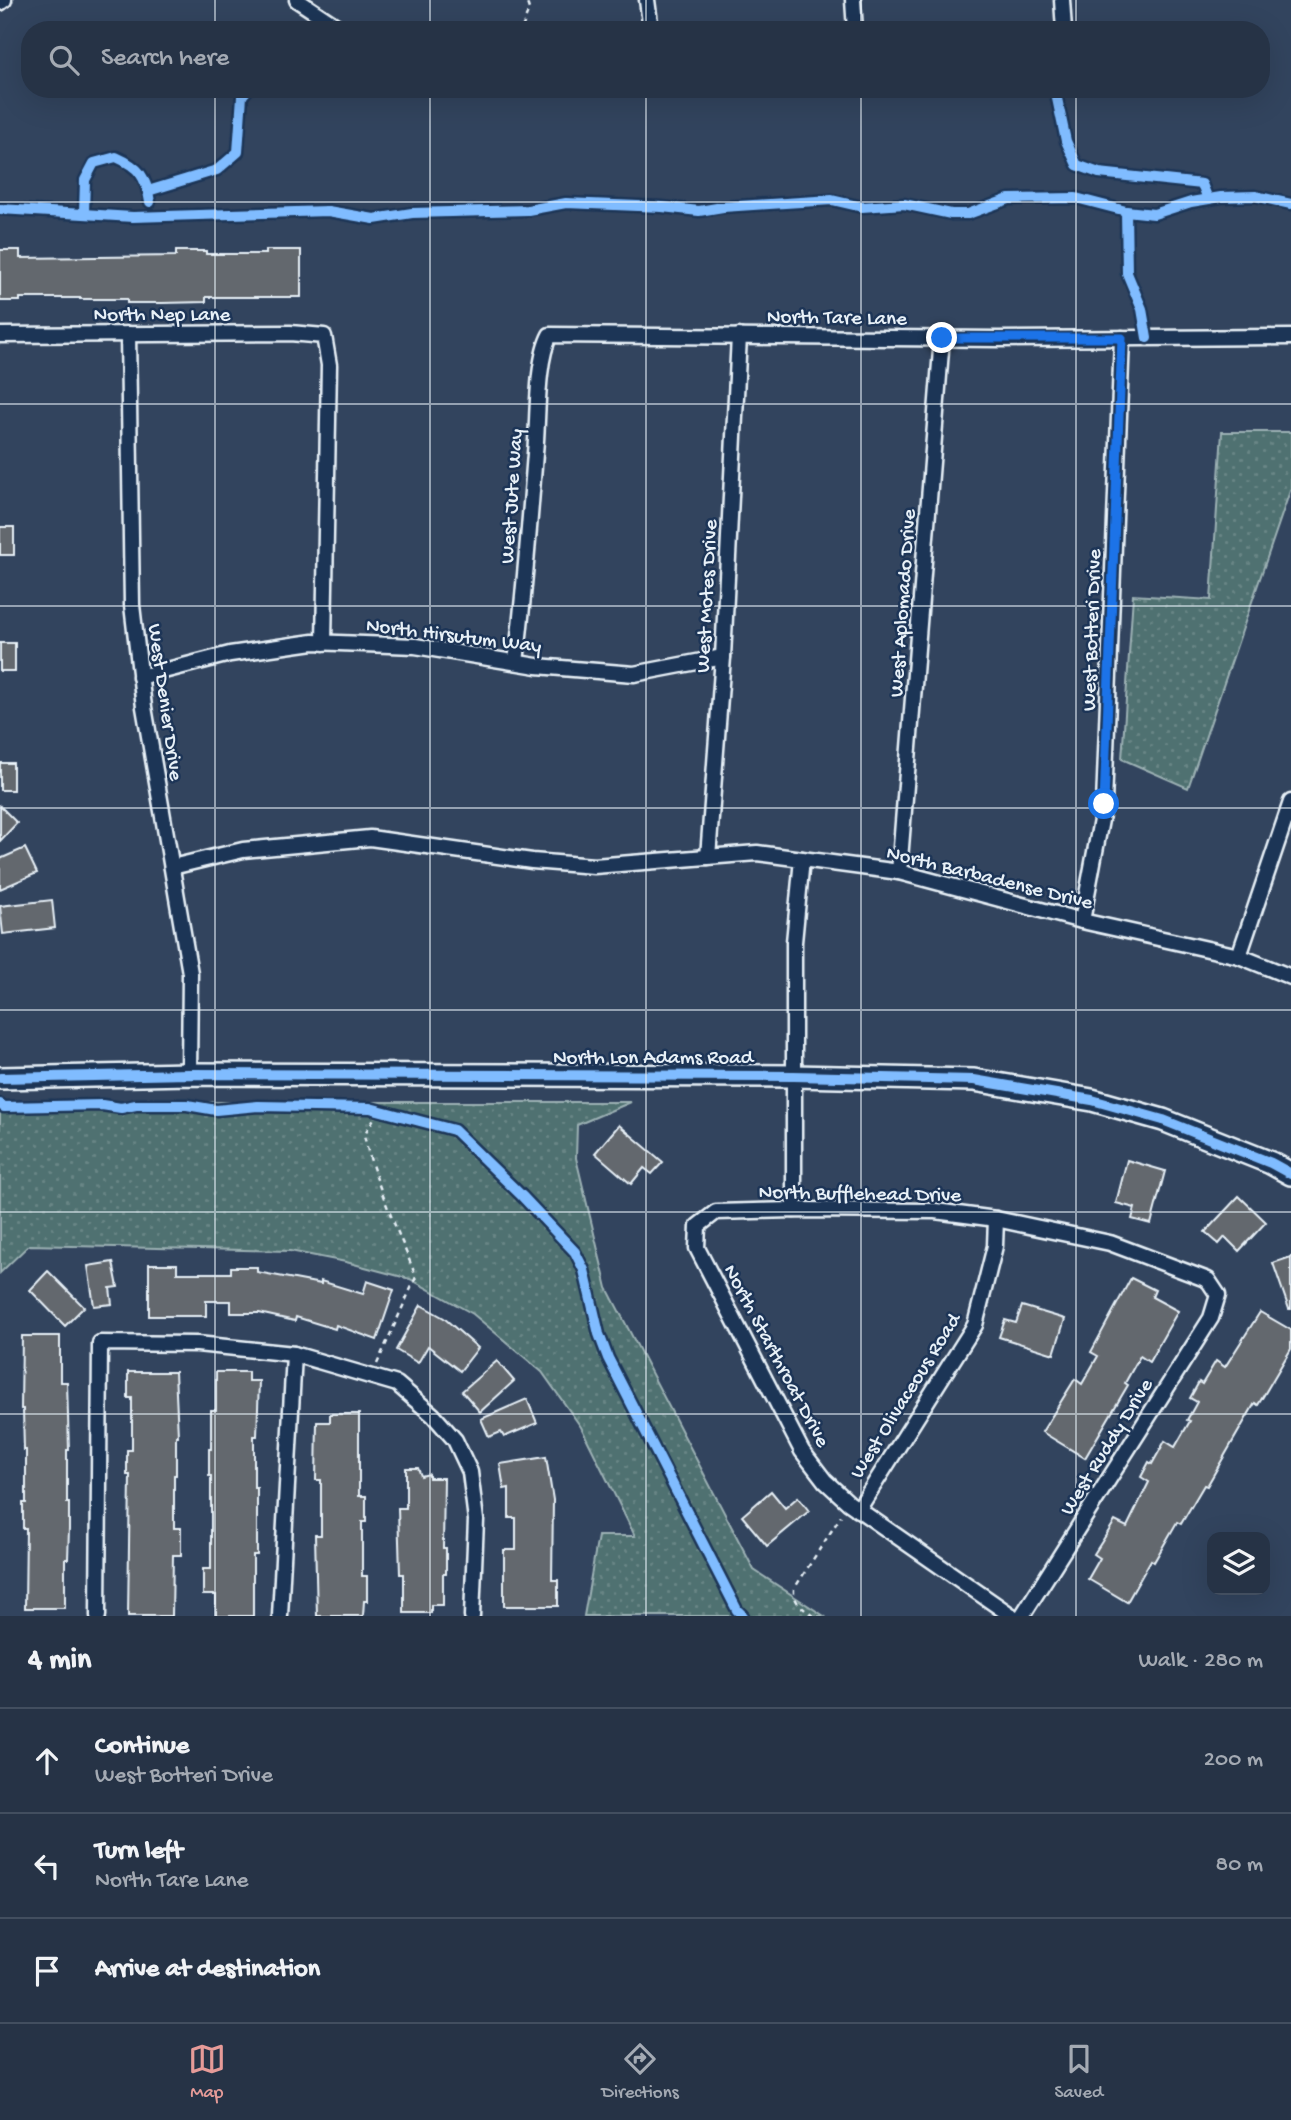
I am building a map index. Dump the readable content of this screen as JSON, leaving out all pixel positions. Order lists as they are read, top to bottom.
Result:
{
  "streets": {
    "street": [
      "North Nep Lane",
      "North Tare Lane",
      "West Jute Way",
      "West Motes Drive",
      "West Aplomado Drive",
      "West Botteri Drive",
      "North Hirsutum Way",
      "West Denier Drive",
      "North Barbadense Drive",
      "North Lon Adams Road",
      "North Bufflehead Drive",
      "North Starthroat Drive",
      "West Olivaceous Road",
      "West Ruddy Drive"
    ]
  },
  "crossings": [
    ["North Nep Lane", "North Hirsutum Way"],
    ["North Nep Lane", "West Denier Drive"],
    ["North Tare Lane", "West Jute Way"],
    ["North Tare Lane", "West Motes Drive"],
    ["North Tare Lane", "West Aplomado Drive"],
    ["North Tare Lane", "West Botteri Drive"],
    ["West Jute Way", "North Hirsutum Way"],
    ["West Motes Drive", "North Hirsutum Way"],
    ["West Motes Drive", "North Barbadense Drive"],
    ["West Aplomado Drive", "North Barbadense Drive"],
    ["West Botteri Drive", "North Barbadense Drive"],
    ["North Hirsutum Way", "West Denier Drive"],
    ["West Denier Drive", "North Barbadense Drive"],
    ["West Denier Drive", "North Lon Adams Road"],
    ["North Bufflehead Drive", "North Starthroat Drive"],
    ["North Bufflehead Drive", "West Olivaceous Road"],
    ["North Bufflehead Drive", "West Ruddy Drive"],
    ["North Starthroat Drive", "West Olivaceous Road"]
  ],
  "page": {
    "search": "Search here",
    "heading": ["4 min", "Walk · 280 m"],
    "list": [
      ["Continue", "West Botteri Drive", "200 m"],
      ["Turn left", "North Tare Lane", "80 m"],
      "Arrive at destination"
    ],
    "nav": ["Map", "Directions", "Saved"]
  }
}
